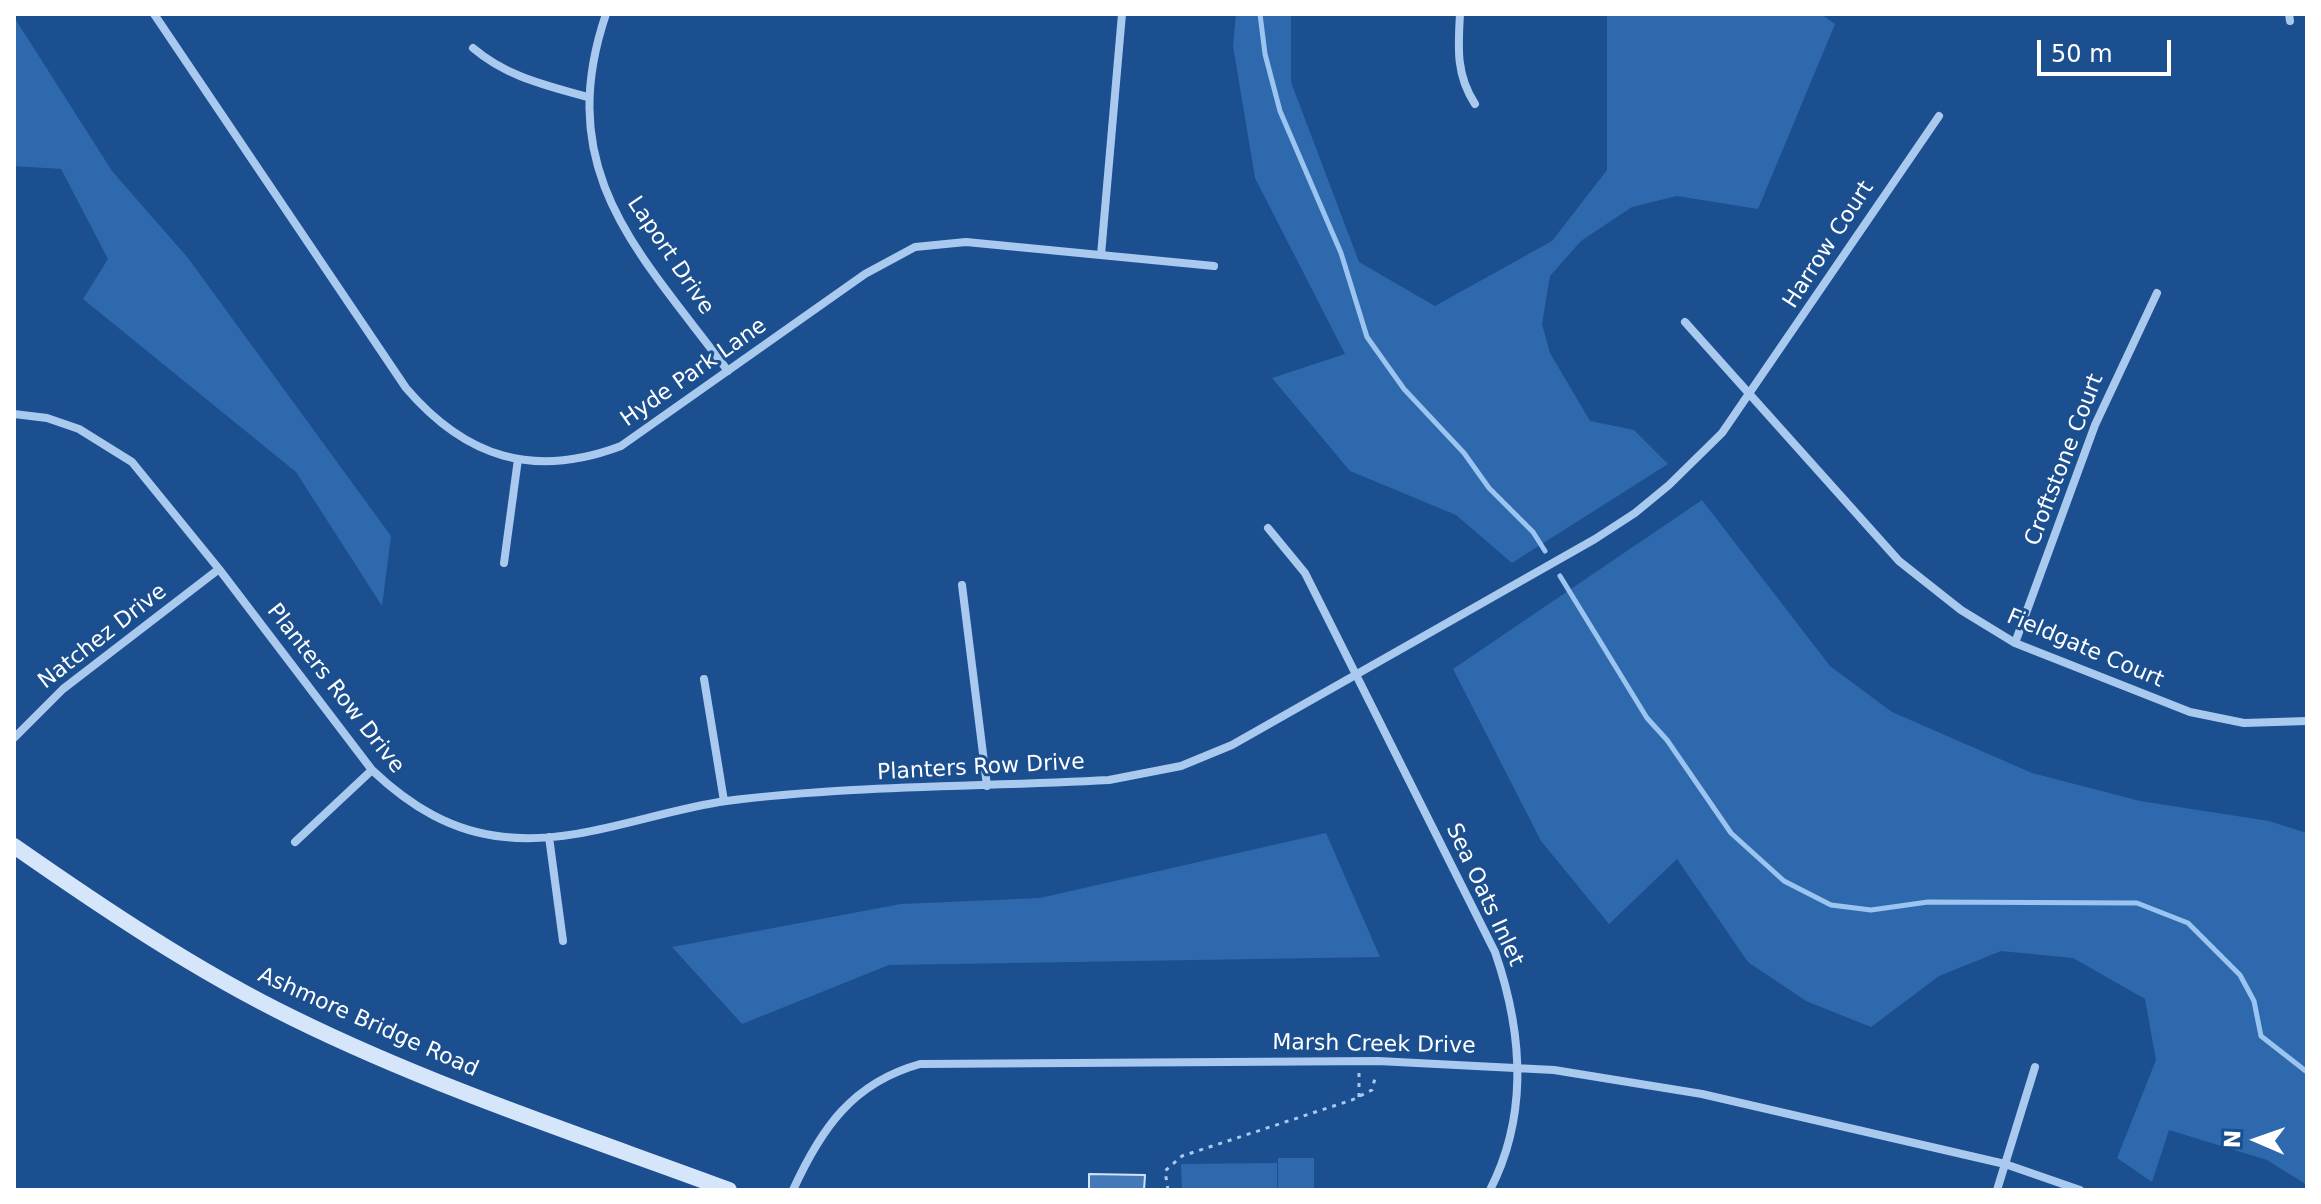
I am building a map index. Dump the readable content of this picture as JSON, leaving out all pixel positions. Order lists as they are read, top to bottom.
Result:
{
  "streets": {
    "main road": ["Ashmore Bridge Road"],
    "street": [
      "Harrow Court",
      "Laport Drive",
      "Hyde Park Lane",
      "Croftstone Court",
      "Natchez Drive",
      "Fieldgate Court",
      "Planters Row Drive",
      "Sea Oats Inlet",
      "Marsh Creek Drive"
    ]
  },
  "crossings": [
    ["Harrow Court", "Fieldgate Court"],
    ["Harrow Court", "Planters Row Drive"],
    ["Laport Drive", "Hyde Park Lane"],
    ["Croftstone Court", "Fieldgate Court"],
    ["Natchez Drive", "Planters Row Drive"],
    ["Fieldgate Court", "Planters Row Drive"],
    ["Planters Row Drive", "Sea Oats Inlet"],
    ["Sea Oats Inlet", "Marsh Creek Drive"]
  ],
  "scale_bar": "50 m",
  "north": "left"
}
